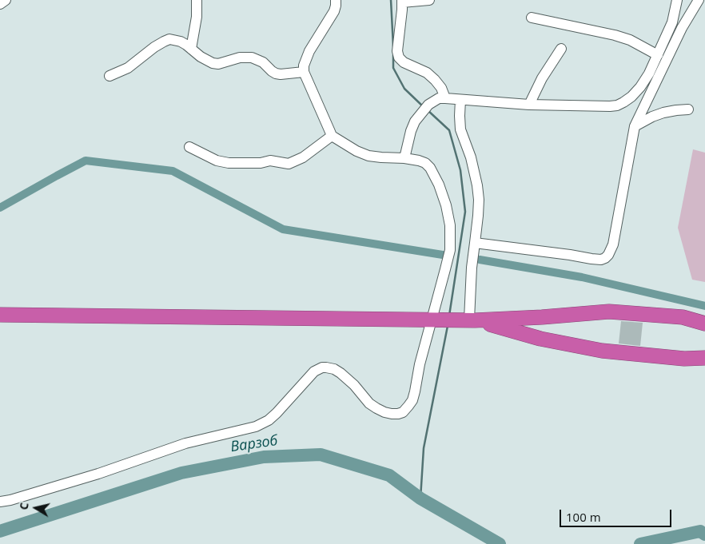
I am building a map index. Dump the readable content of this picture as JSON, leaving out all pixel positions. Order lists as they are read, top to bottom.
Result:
{
  "water": ["Варзоб"],
  "scale_bar": "100 m",
  "north": "left"
}
